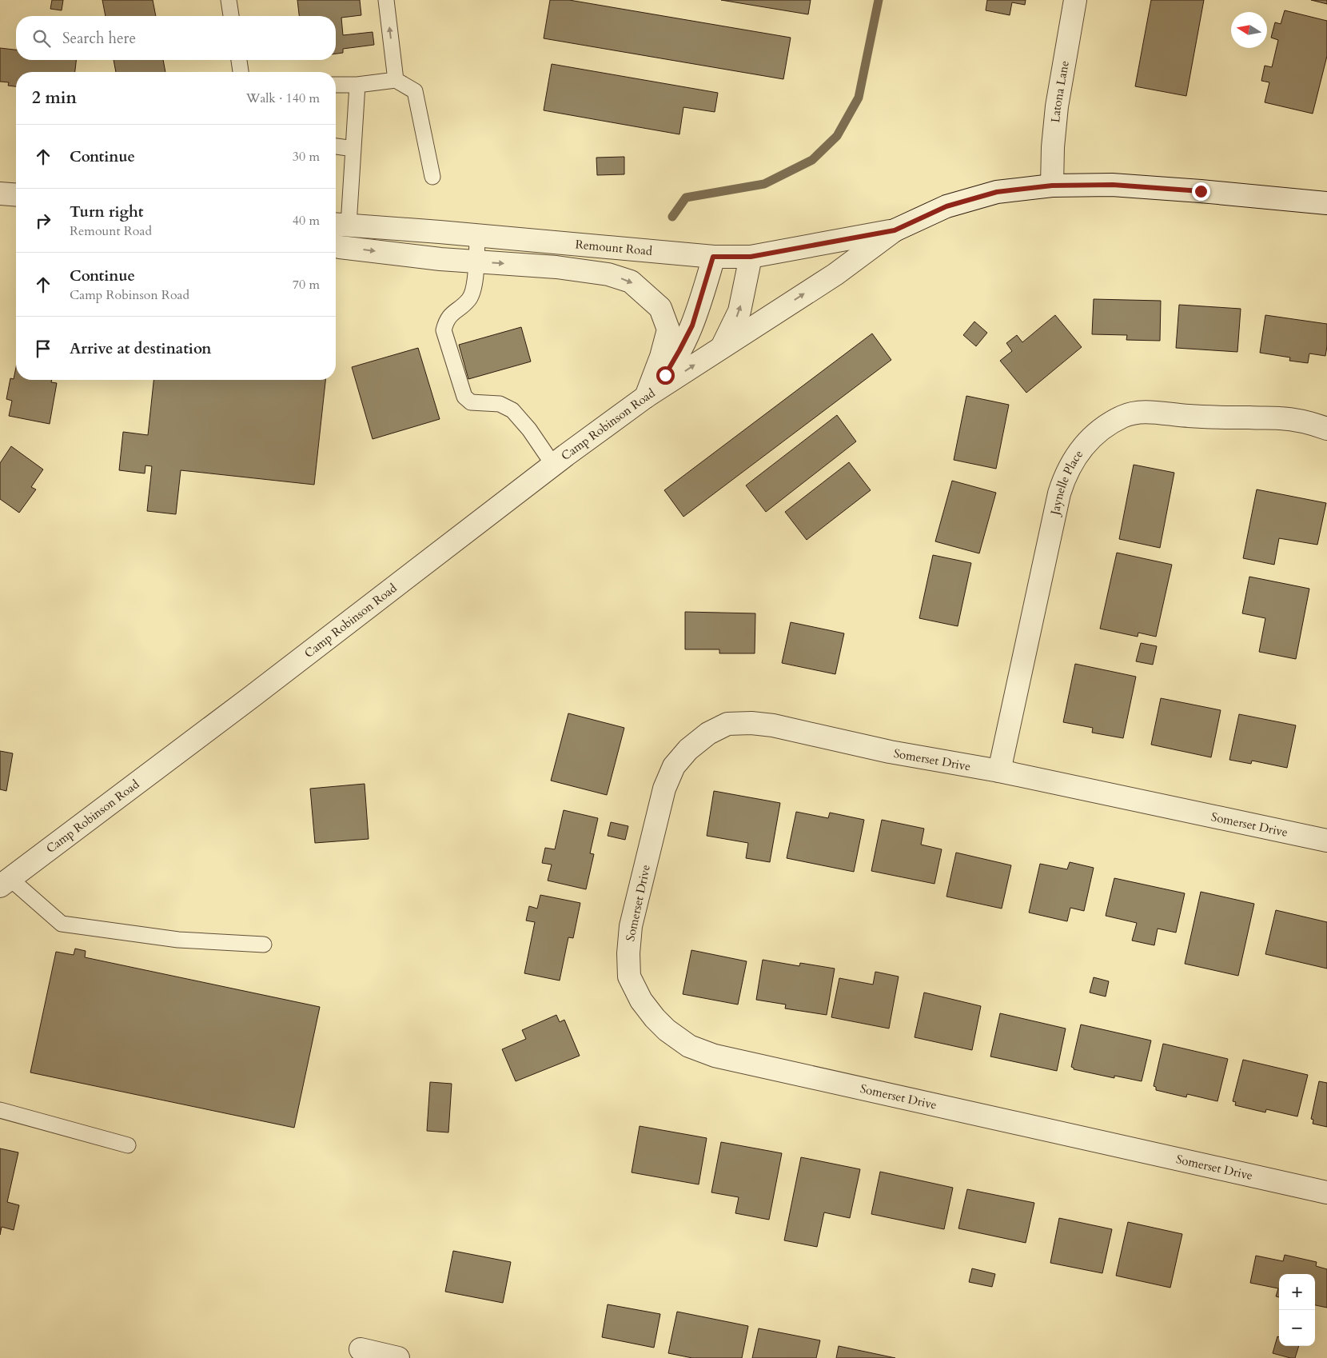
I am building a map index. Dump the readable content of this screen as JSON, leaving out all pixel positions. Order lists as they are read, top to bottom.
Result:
{
  "streets": {
    "street": [
      "Latona Lane",
      "Remount Road",
      "Camp Robinson Road",
      "Jaynelle Place",
      "Somerset Drive"
    ]
  },
  "crossings": [
    ["Latona Lane", "Camp Robinson Road"],
    ["Remount Road", "Camp Robinson Road"],
    ["Jaynelle Place", "Somerset Drive"]
  ],
  "north": "left",
  "page": {
    "search": "Search here",
    "heading": ["2 min", "Walk · 140 m"],
    "list": [
      ["Continue", "30 m"],
      ["Turn right", "Remount Road", "40 m"],
      ["Continue", "Camp Robinson Road", "70 m"],
      "Arrive at destination"
    ],
    "map_buttons": ["+", "−"]
  }
}
